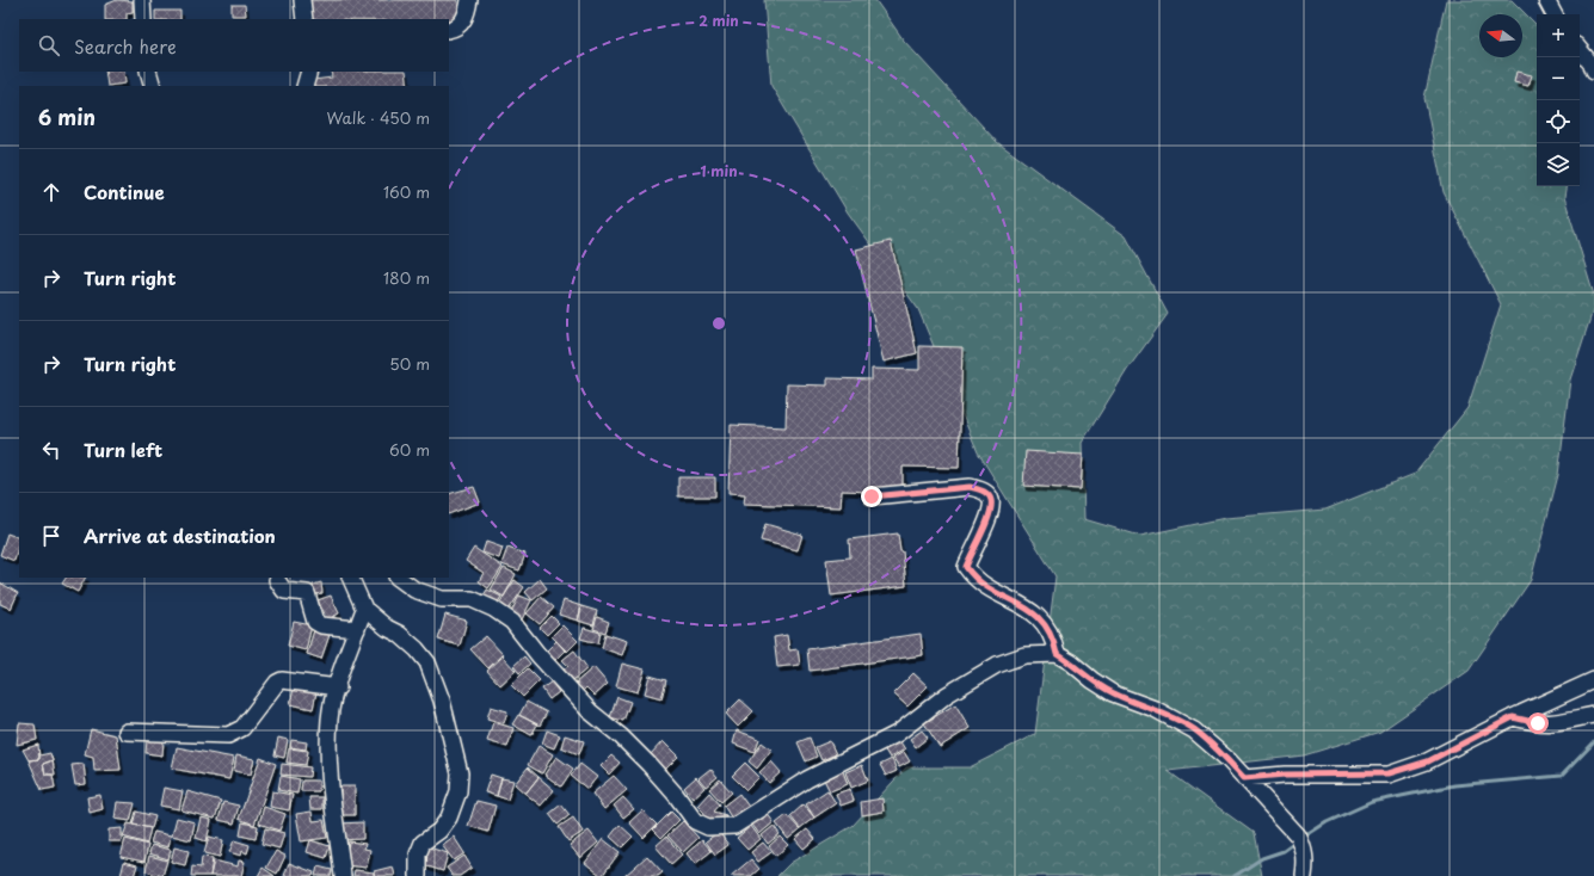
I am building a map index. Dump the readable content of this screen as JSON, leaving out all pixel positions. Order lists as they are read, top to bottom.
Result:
{
  "north": "left",
  "page": {
    "map_buttons": ["+", "−"],
    "search": "Search here",
    "heading": ["6 min", "Walk · 450 m"],
    "list": [
      ["Continue", "160 m"],
      ["Turn right", "180 m"],
      ["Turn right", "50 m"],
      ["Turn left", "60 m"],
      "Arrive at destination"
    ]
  },
  "rings": ["2 min", "1 min"]
}
